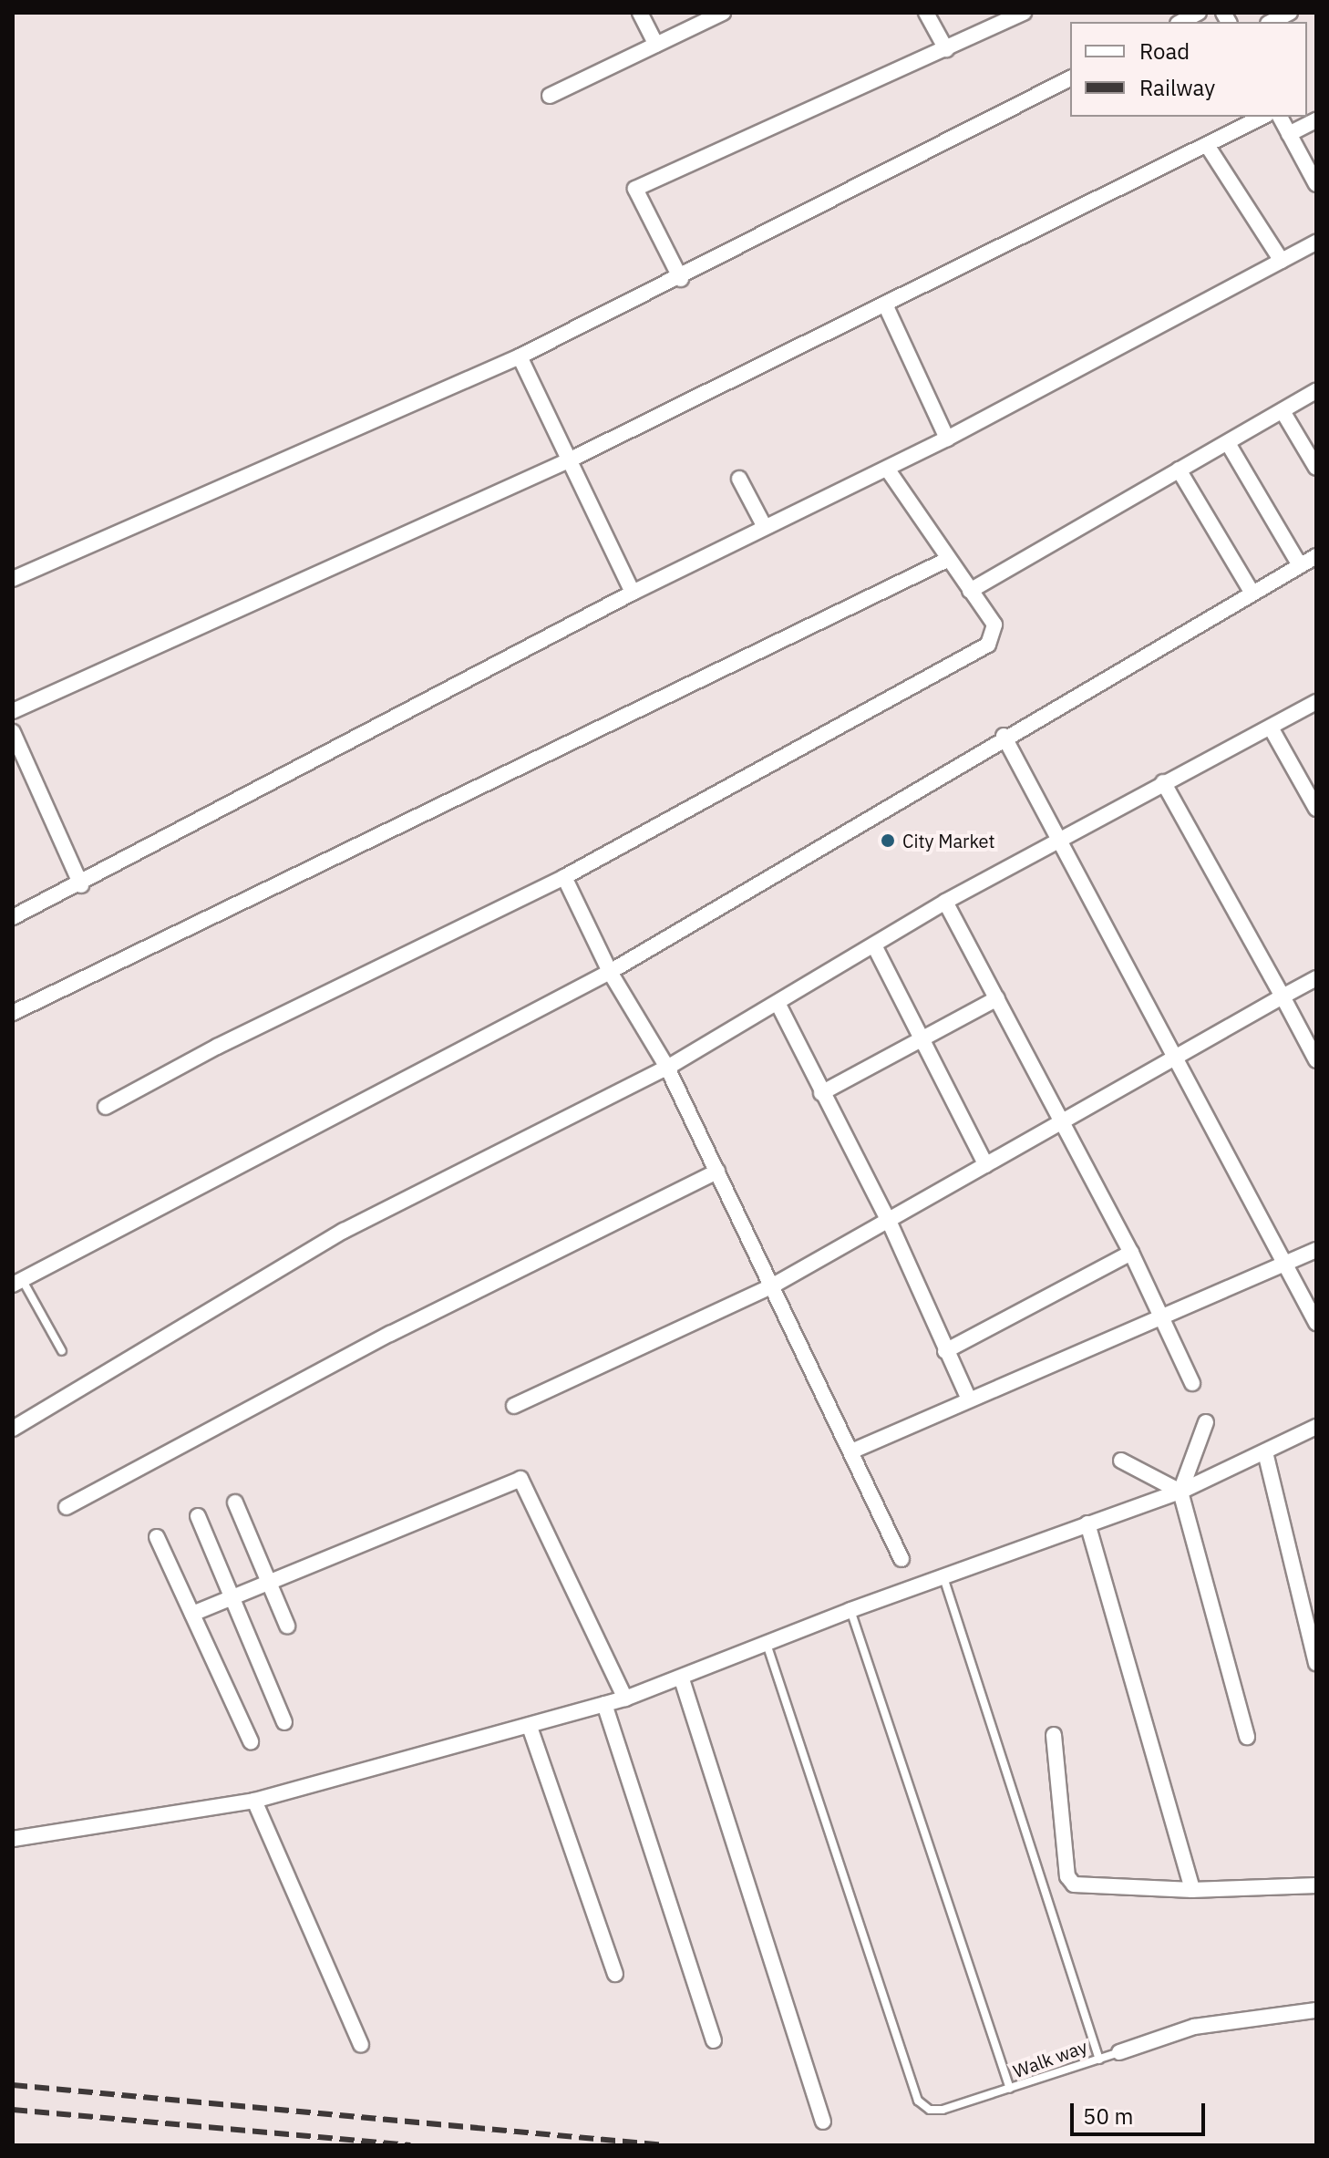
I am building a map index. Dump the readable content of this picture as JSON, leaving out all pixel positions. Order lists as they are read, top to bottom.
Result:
{
  "streets": {
    "lane": ["Walk way"]
  },
  "places": ["City Market"],
  "legend": ["Road", "Railway"],
  "scale_bar": "50 m"
}
